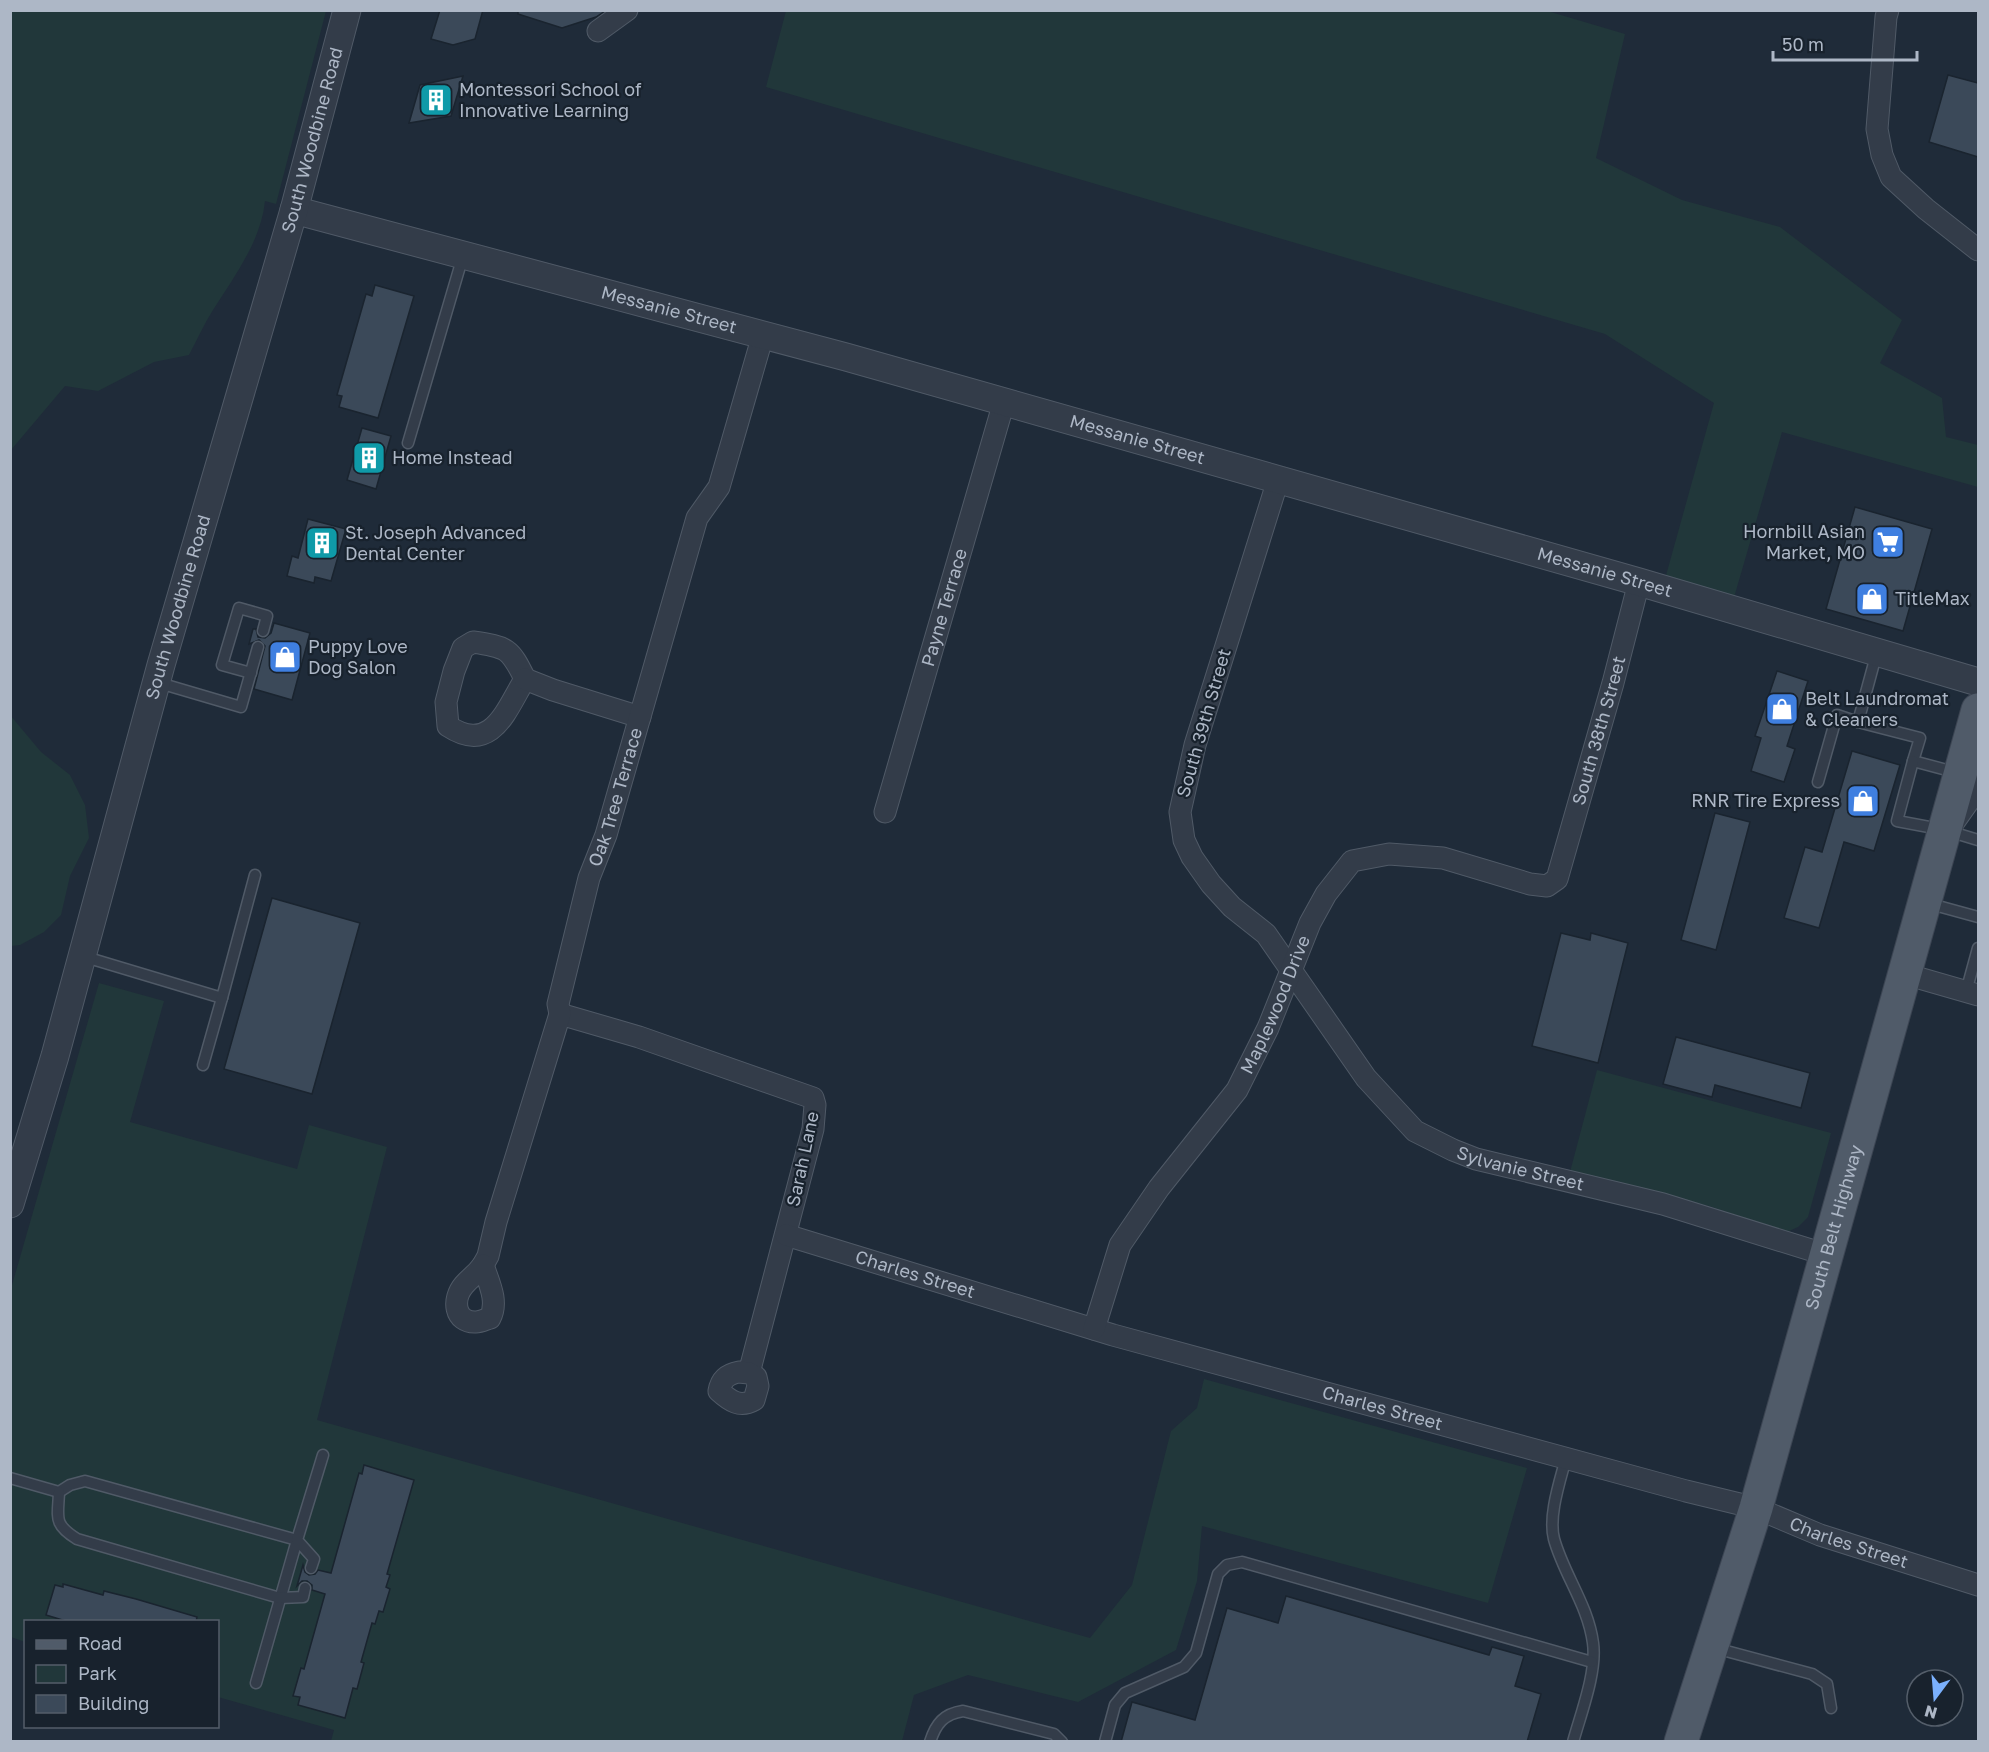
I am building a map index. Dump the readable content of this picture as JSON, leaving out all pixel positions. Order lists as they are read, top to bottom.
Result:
{
  "streets": {
    "main road": ["South Belt Highway"],
    "street": [
      "South Woodbine Road",
      "Messanie Street",
      "Payne Terrace",
      "South 39th Street",
      "South 38th Street",
      "Oak Tree Terrace",
      "Maplewood Drive",
      "Sarah Lane",
      "Sylvanie Street",
      "Charles Street"
    ]
  },
  "crossings": [
    ["South Woodbine Road", "Messanie Street"],
    ["Messanie Street", "Payne Terrace"],
    ["Messanie Street", "South 39th Street"],
    ["Messanie Street", "South 38th Street"],
    ["Messanie Street", "Oak Tree Terrace"],
    ["South 39th Street", "Maplewood Drive"],
    ["South 39th Street", "Sylvanie Street"],
    ["South 38th Street", "Maplewood Drive"],
    ["Oak Tree Terrace", "Sarah Lane"],
    ["Maplewood Drive", "Sylvanie Street"],
    ["Maplewood Drive", "Charles Street"],
    ["Sarah Lane", "Charles Street"],
    ["Sylvanie Street", "South Belt Highway"],
    ["South Belt Highway", "Charles Street"]
  ],
  "places": {
    "building": ["Montessori School of Innovative Learning", "Home Instead", "St. Joseph Advanced Dental Center"],
    "supermarket": ["Hornbill Asian Market, MO"],
    "shop": [
      "TitleMax",
      "Puppy Love Dog Salon",
      "Belt Laundromat & Cleaners",
      "RNR Tire Express"
    ]
  },
  "legend": ["Road", "Park", "Building"],
  "scale_bar": "50 m",
  "north": "bottom"
}
